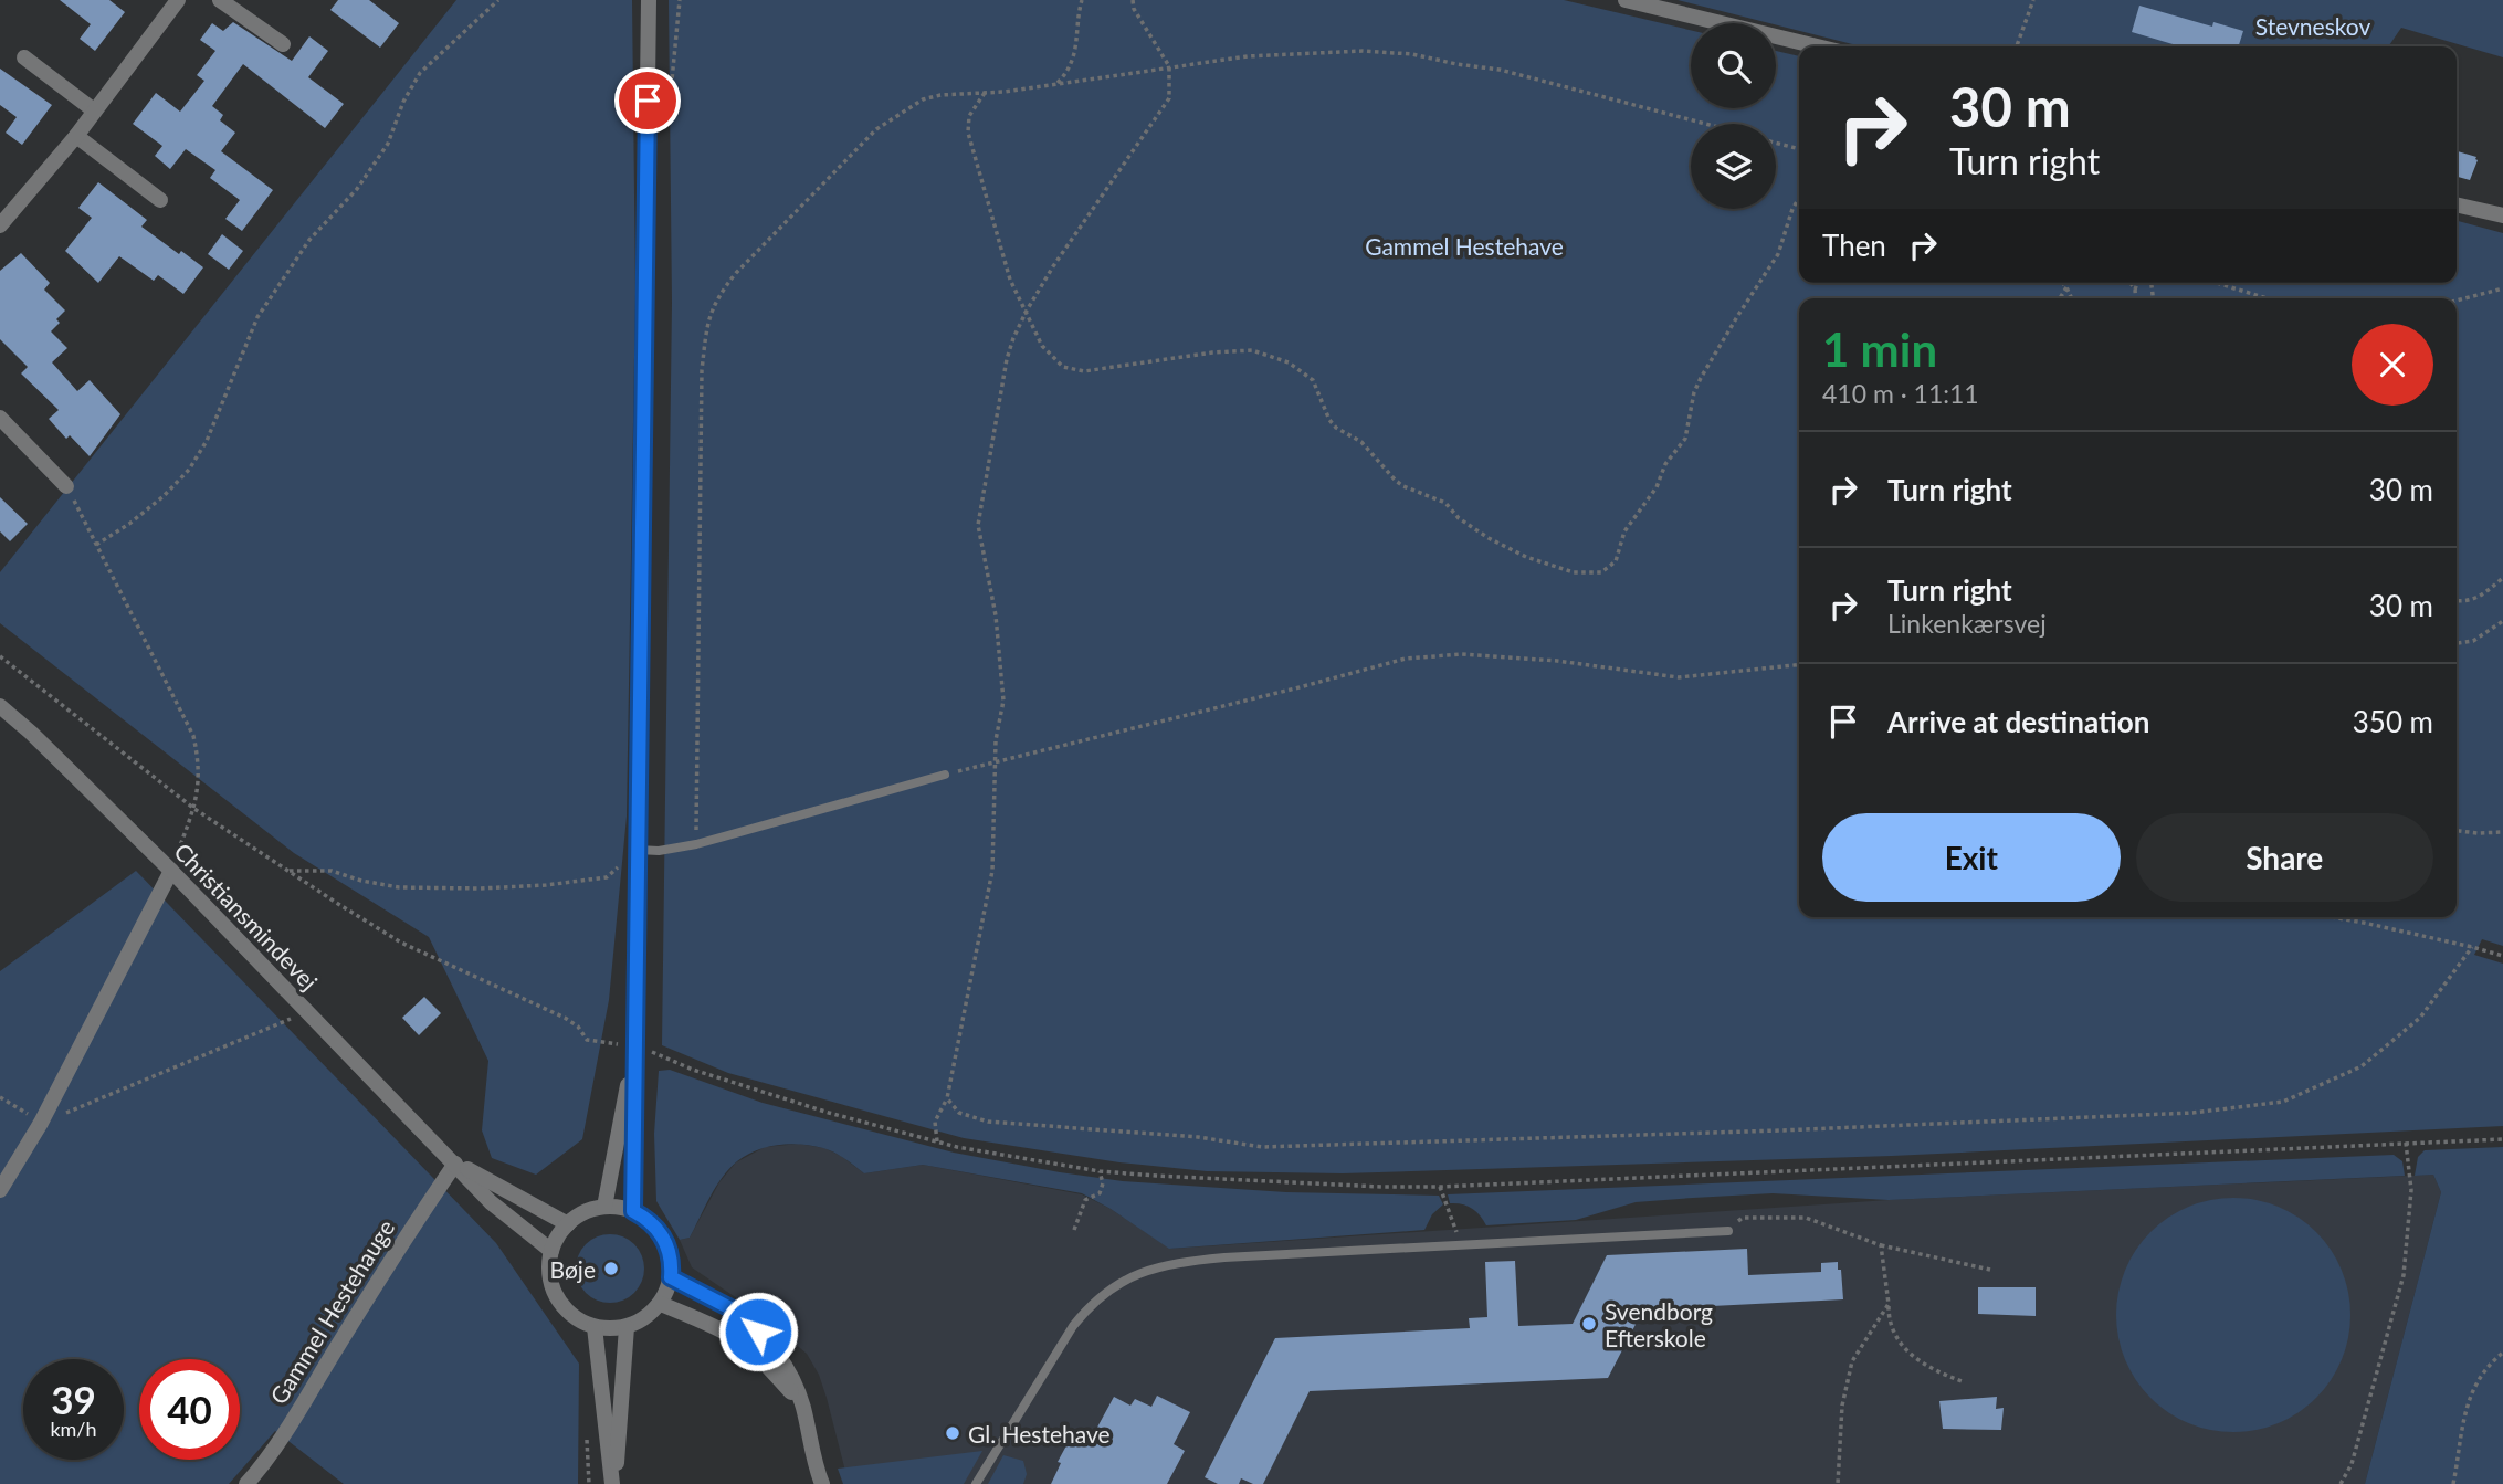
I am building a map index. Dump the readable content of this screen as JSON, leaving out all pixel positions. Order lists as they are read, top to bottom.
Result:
{
  "streets": {
    "street": ["Christiansmindevej", "Gammel Hestehauge"]
  },
  "crossings": [
    ["Christiansmindevej", "Gammel Hestehauge"]
  ],
  "parks": ["Stevneskov", "Gammel Hestehave"],
  "places": ["Bøje", "Svendborg Efterskole", "Gl. Hestehave"],
  "page": {
    "turn": ["30 m", "Turn right"],
    "then": "Then",
    "heading": ["1 min", "410 m · 11:11"],
    "list": [
      {
        "name": "Turn right",
        "value": "30 m"
      },
      {
        "name": "Turn right",
        "note": "Linkenkærsvej",
        "value": "30 m"
      },
      {
        "name": "Arrive at destination",
        "value": "350 m"
      }
    ],
    "buttons": ["Exit", "Share"],
    "speed": "39 km/h",
    "limit": "40"
  }
}
